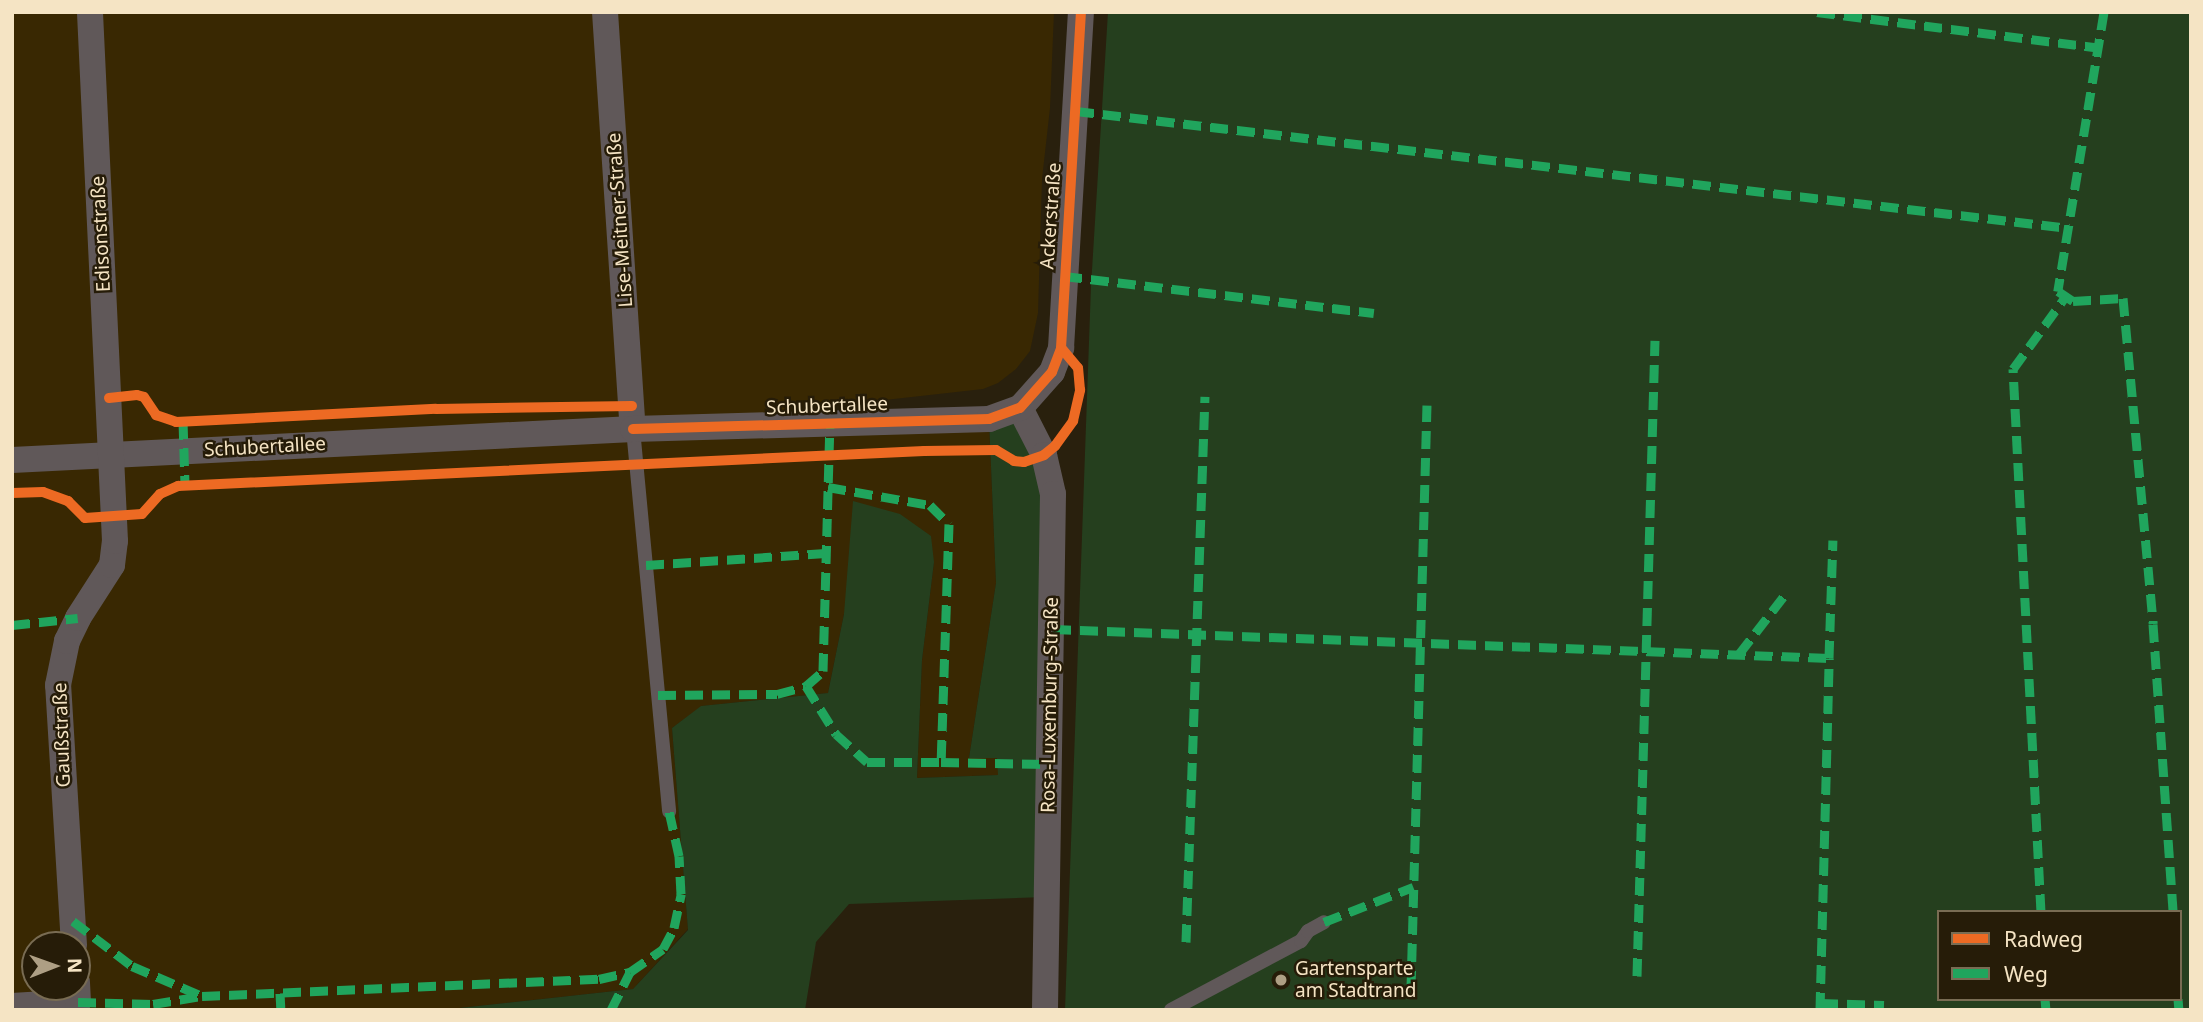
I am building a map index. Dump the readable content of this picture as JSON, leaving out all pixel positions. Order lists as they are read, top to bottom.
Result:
{
  "streets": {
    "street": [
      "Ackerstraße",
      "Lise-Meitner-Straße",
      "Edisonstraße",
      "Schubertallee",
      "Rosa-Luxemburg-Straße",
      "Gaußstraße"
    ]
  },
  "crossings": [
    ["Ackerstraße", "Schubertallee"],
    ["Ackerstraße", "Rosa-Luxemburg-Straße"],
    ["Lise-Meitner-Straße", "Schubertallee"],
    ["Edisonstraße", "Schubertallee"],
    ["Edisonstraße", "Gaußstraße"],
    ["Schubertallee", "Rosa-Luxemburg-Straße"],
    ["Schubertallee", "Gaußstraße"]
  ],
  "places": ["Gartensparte am Stadtrand"],
  "legend": ["Radweg", "Weg"],
  "north": "right"
}
